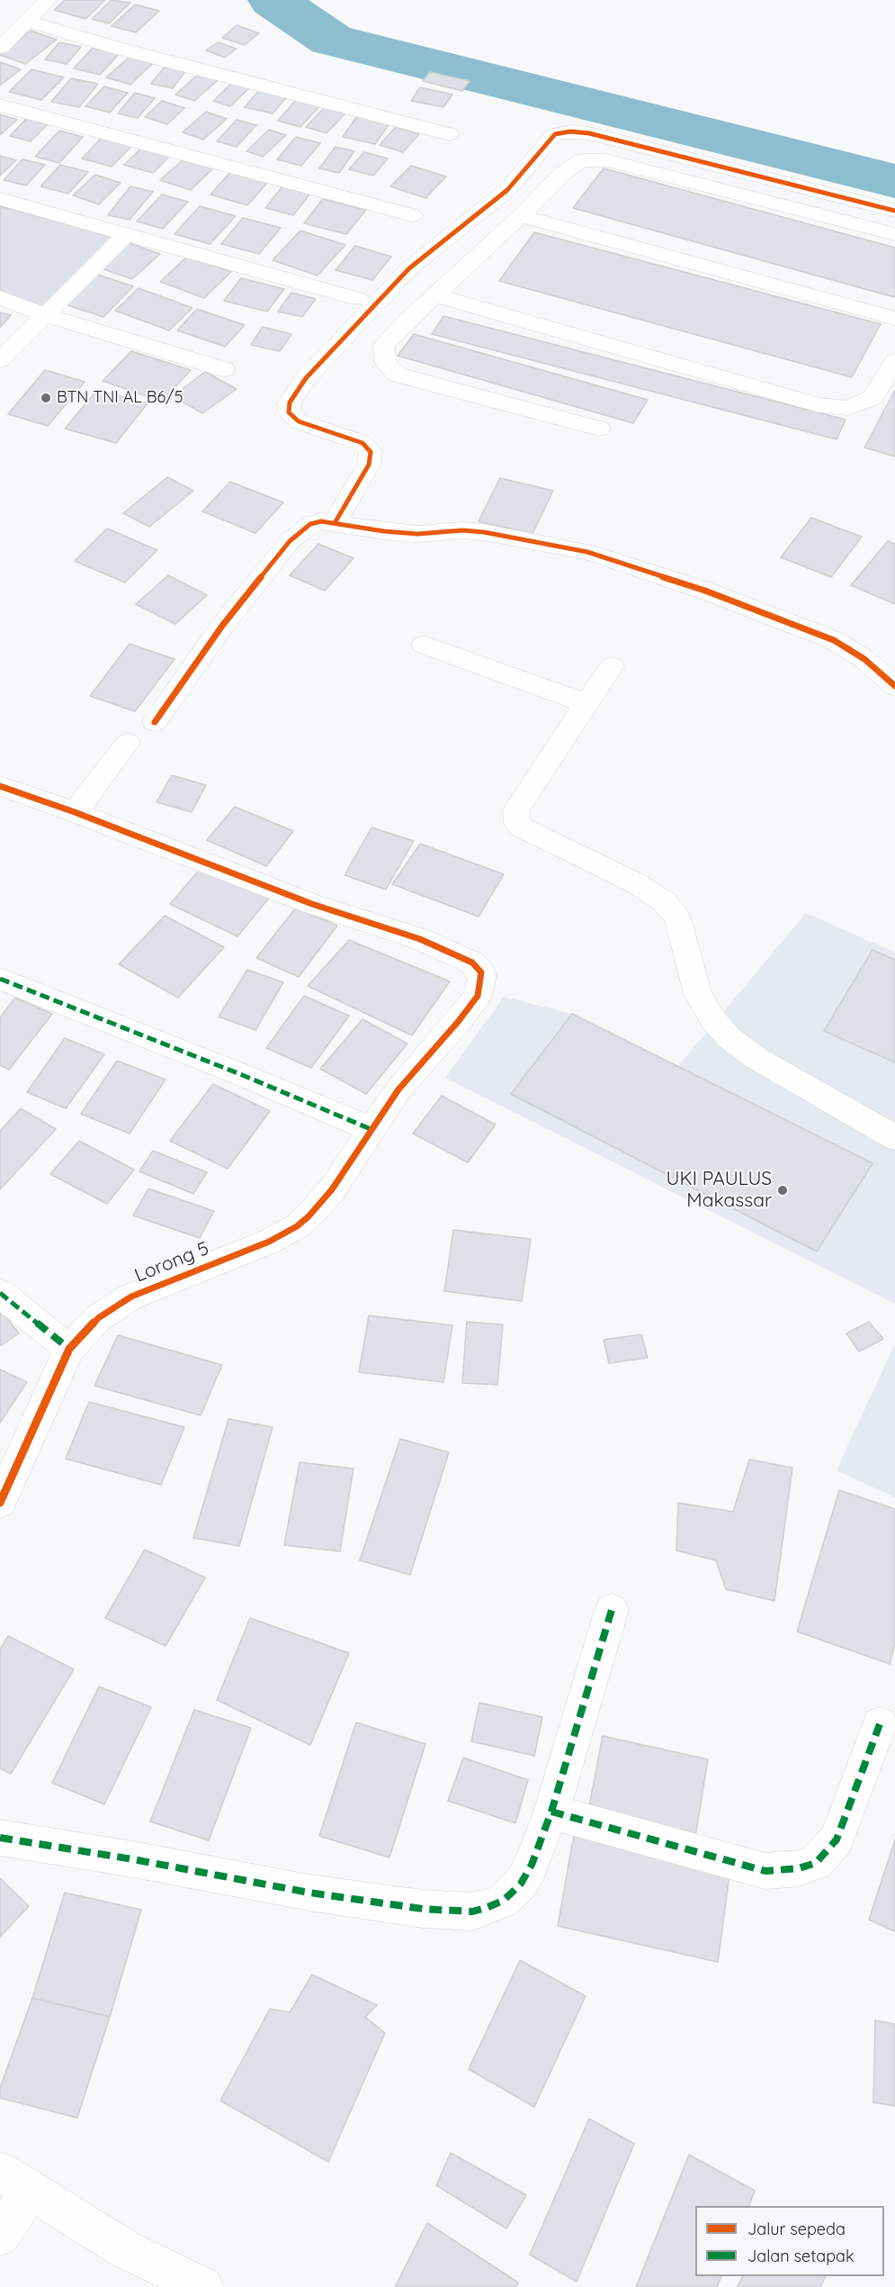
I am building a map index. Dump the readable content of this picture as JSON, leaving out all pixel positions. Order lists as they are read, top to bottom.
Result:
{
  "streets": {
    "street": ["Lorong 5"]
  },
  "places": ["BTN TNI AL B6/5", "UKI PAULUS Makassar"],
  "legend": ["Jalur sepeda", "Jalan setapak"]
}
